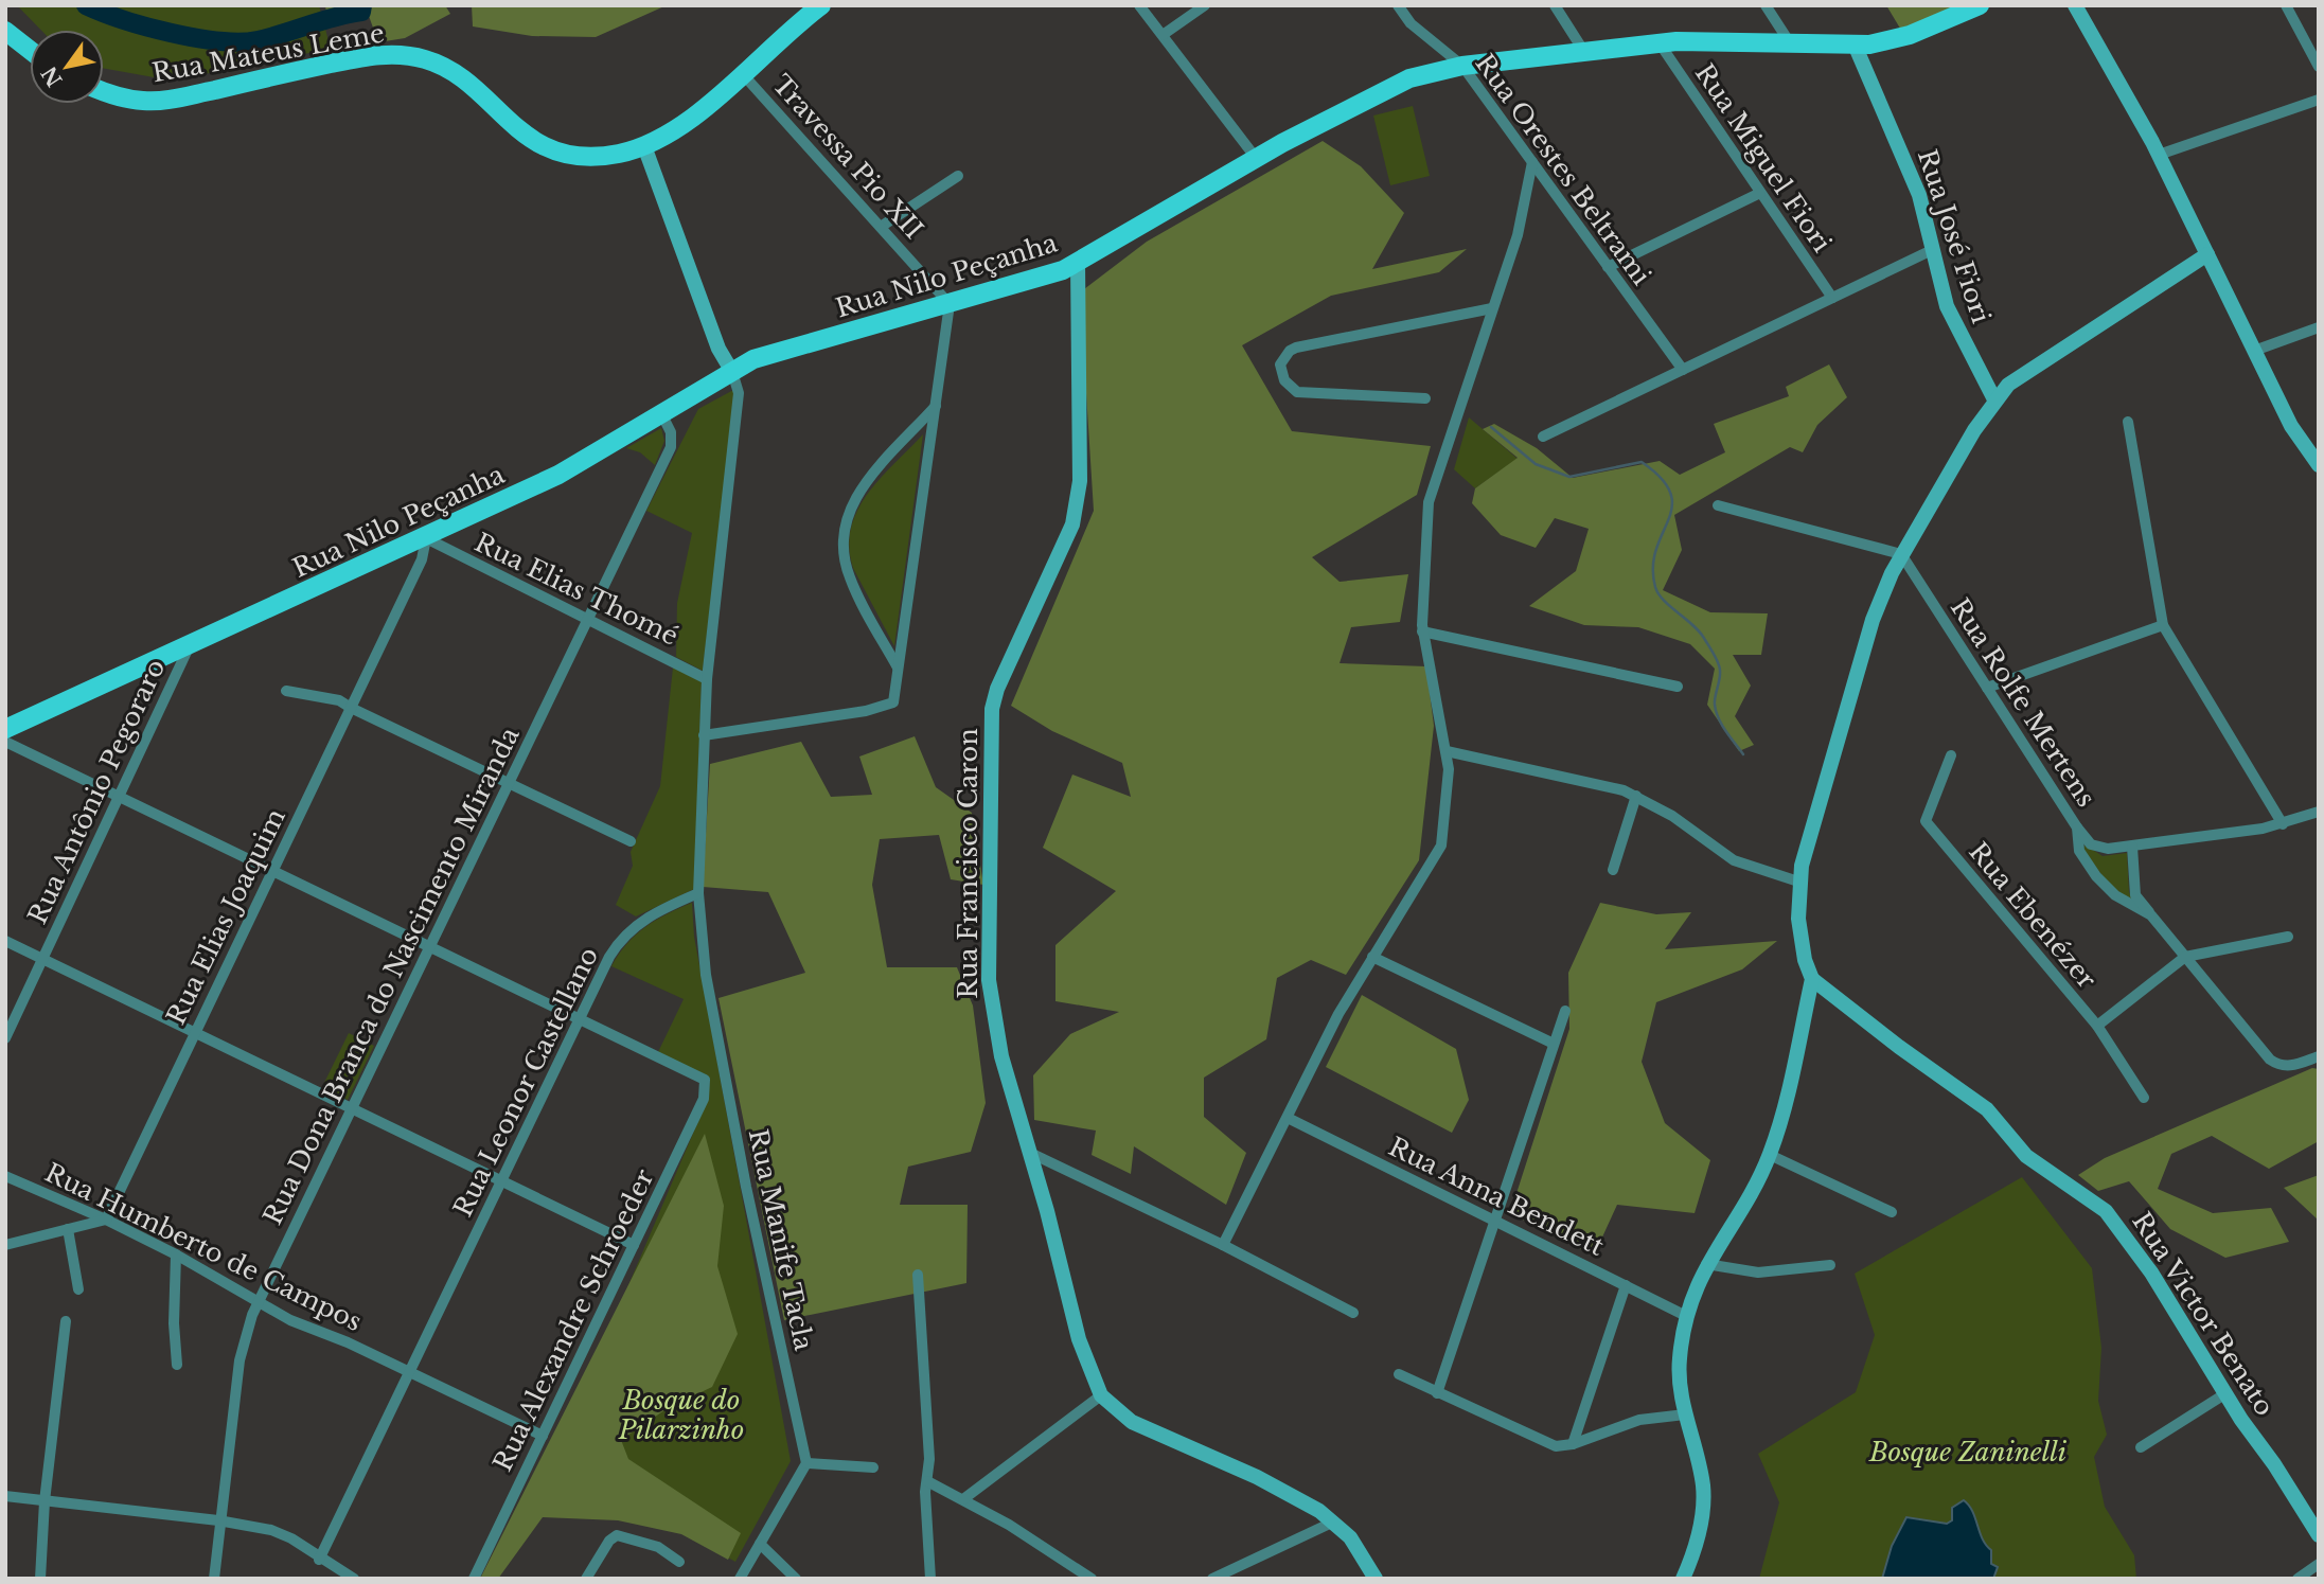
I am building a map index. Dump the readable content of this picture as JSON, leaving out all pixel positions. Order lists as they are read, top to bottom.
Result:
{
  "streets": {
    "main road": ["Rua Mateus Leme", "Rua Nilo Peçanha"],
    "street": [
      "Travessa Pio XII",
      "Rua Miguel Fiori",
      "Rua Orestes Beltrami",
      "Rua José Fiori",
      "Rua Elias Thomé",
      "Rua Rolfe Mertens",
      "Rua Antônio Pegoraro",
      "Rua Francisco Caron",
      "Rua Ebenézer",
      "Rua Elias Joaquim",
      "Rua Dona Branca do Nascimento Miranda",
      "Rua Leonor Castellano",
      "Rua Anna Bendett",
      "Rua Manife Tacla",
      "Rua Humberto de Campos",
      "Rua Victor Benato",
      "Rua Alexandre Schroeder"
    ]
  },
  "crossings": [
    ["Rua Mateus Leme", "Travessa Pio XII"],
    ["Travessa Pio XII", "Rua Nilo Peçanha"],
    ["Rua Miguel Fiori", "Rua Nilo Peçanha"],
    ["Rua Orestes Beltrami", "Rua Nilo Peçanha"],
    ["Rua José Fiori", "Rua Nilo Peçanha"],
    ["Rua Nilo Peçanha", "Rua Elias Thomé"],
    ["Rua Nilo Peçanha", "Rua Antônio Pegoraro"],
    ["Rua Nilo Peçanha", "Rua Francisco Caron"],
    ["Rua Nilo Peçanha", "Rua Elias Joaquim"],
    ["Rua Nilo Peçanha", "Rua Dona Branca do Nascimento Miranda"],
    ["Rua Elias Thomé", "Rua Elias Joaquim"],
    ["Rua Elias Thomé", "Rua Dona Branca do Nascimento Miranda"],
    ["Rua Elias Joaquim", "Rua Humberto de Campos"],
    ["Rua Dona Branca do Nascimento Miranda", "Rua Humberto de Campos"],
    ["Rua Leonor Castellano", "Rua Manife Tacla"],
    ["Rua Leonor Castellano", "Rua Humberto de Campos"],
    ["Rua Leonor Castellano", "Rua Alexandre Schroeder"],
    ["Rua Humberto de Campos", "Rua Alexandre Schroeder"]
  ],
  "parks": ["Bosque do Pilarzinho", "Bosque Zaninelli"],
  "north": "bottom left"
}
